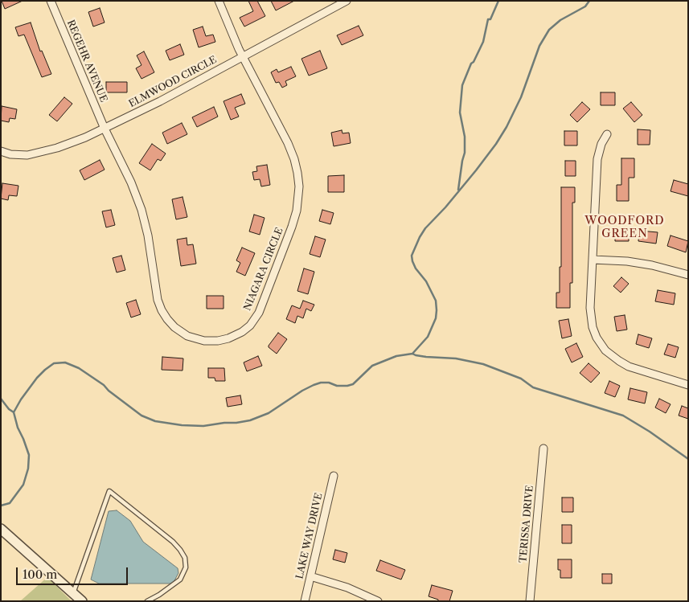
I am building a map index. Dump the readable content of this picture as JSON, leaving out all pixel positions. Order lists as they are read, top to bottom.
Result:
{
  "streets": {
    "street": [
      "REGEHR AVENUE",
      "ELMWOOD CIRCLE",
      "NIAGARA CIRCLE",
      "TERISSA DRIVE",
      "LAKE WAY DRIVE"
    ]
  },
  "crossings": [
    ["REGEHR AVENUE", "ELMWOOD CIRCLE"],
    ["REGEHR AVENUE", "NIAGARA CIRCLE"],
    ["ELMWOOD CIRCLE", "NIAGARA CIRCLE"]
  ],
  "districts": ["WOODFORD GREEN"],
  "scale_bar": "100 m"
}
